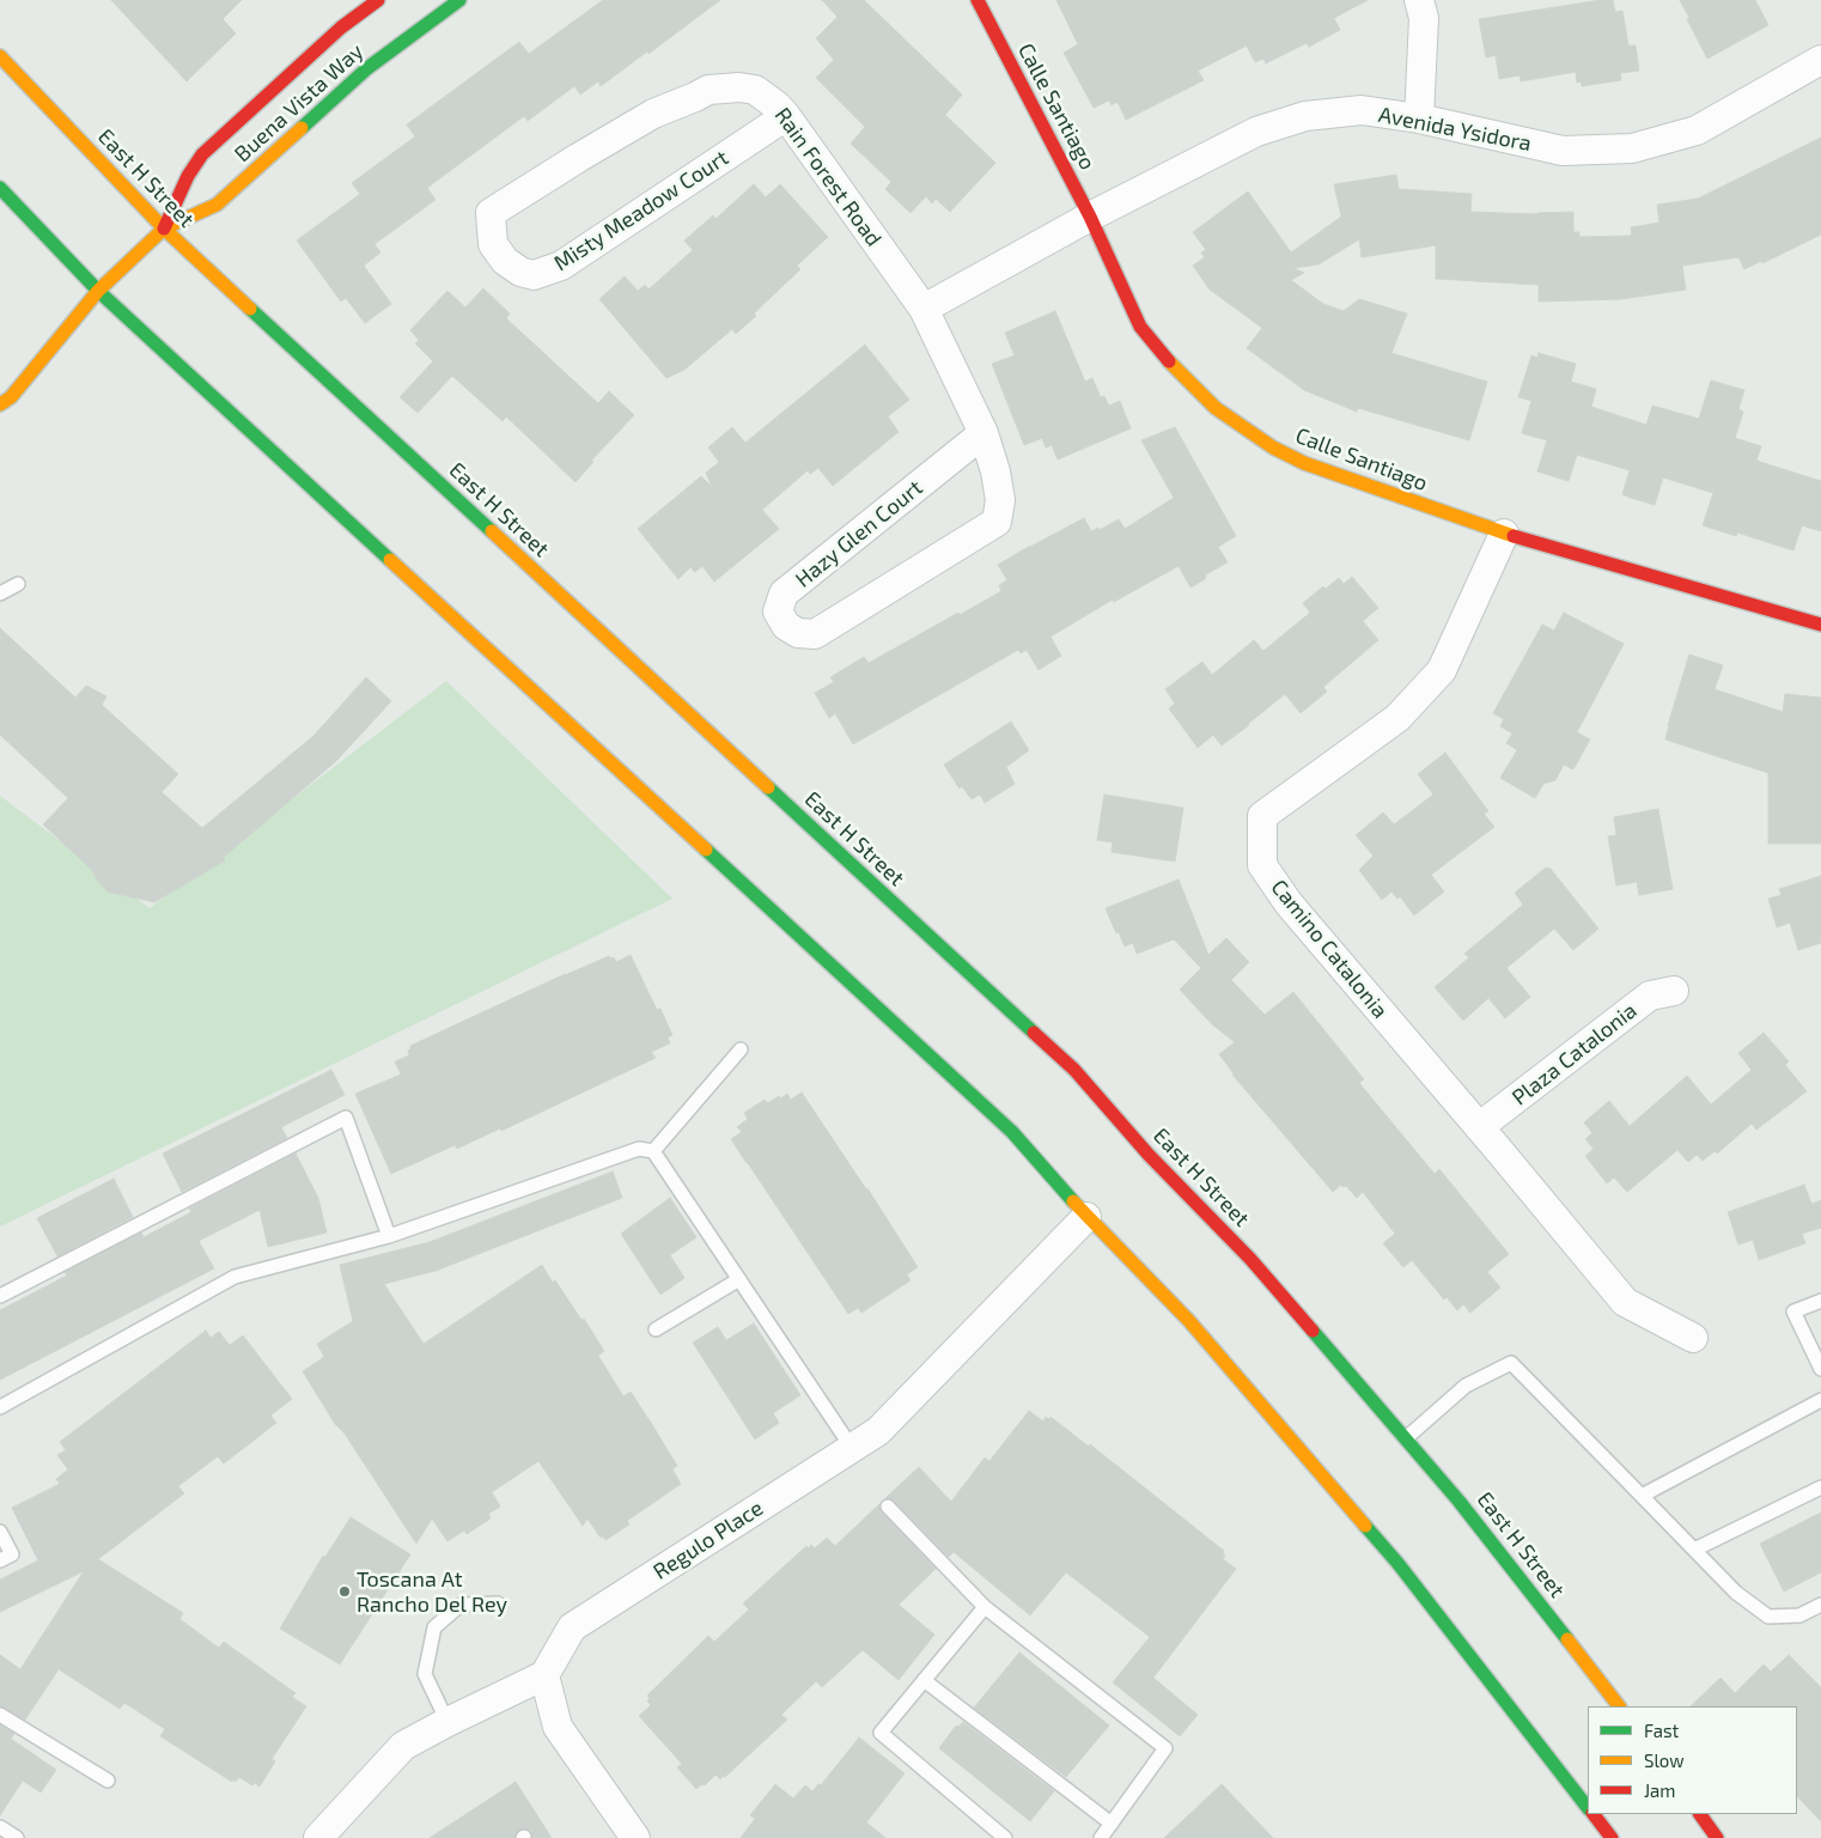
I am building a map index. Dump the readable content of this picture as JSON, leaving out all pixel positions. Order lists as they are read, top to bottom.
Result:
{
  "streets": {
    "main road": ["Buena Vista Way", "Calle Santiago", "East H Street"],
    "street": [
      "Avenida Ysidora",
      "Rain Forest Road",
      "Misty Meadow Court",
      "Hazy Glen Court",
      "Camino Catalonia",
      "Plaza Catalonia",
      "Regulo Place"
    ]
  },
  "crossings": [
    ["Buena Vista Way", "East H Street"],
    ["Calle Santiago", "Avenida Ysidora"],
    ["Calle Santiago", "Camino Catalonia"],
    ["Rain Forest Road", "Misty Meadow Court"],
    ["Rain Forest Road", "Hazy Glen Court"],
    ["Camino Catalonia", "Plaza Catalonia"]
  ],
  "places": ["Toscana At Rancho Del Rey"],
  "legend": ["Fast", "Slow", "Jam"]
}
